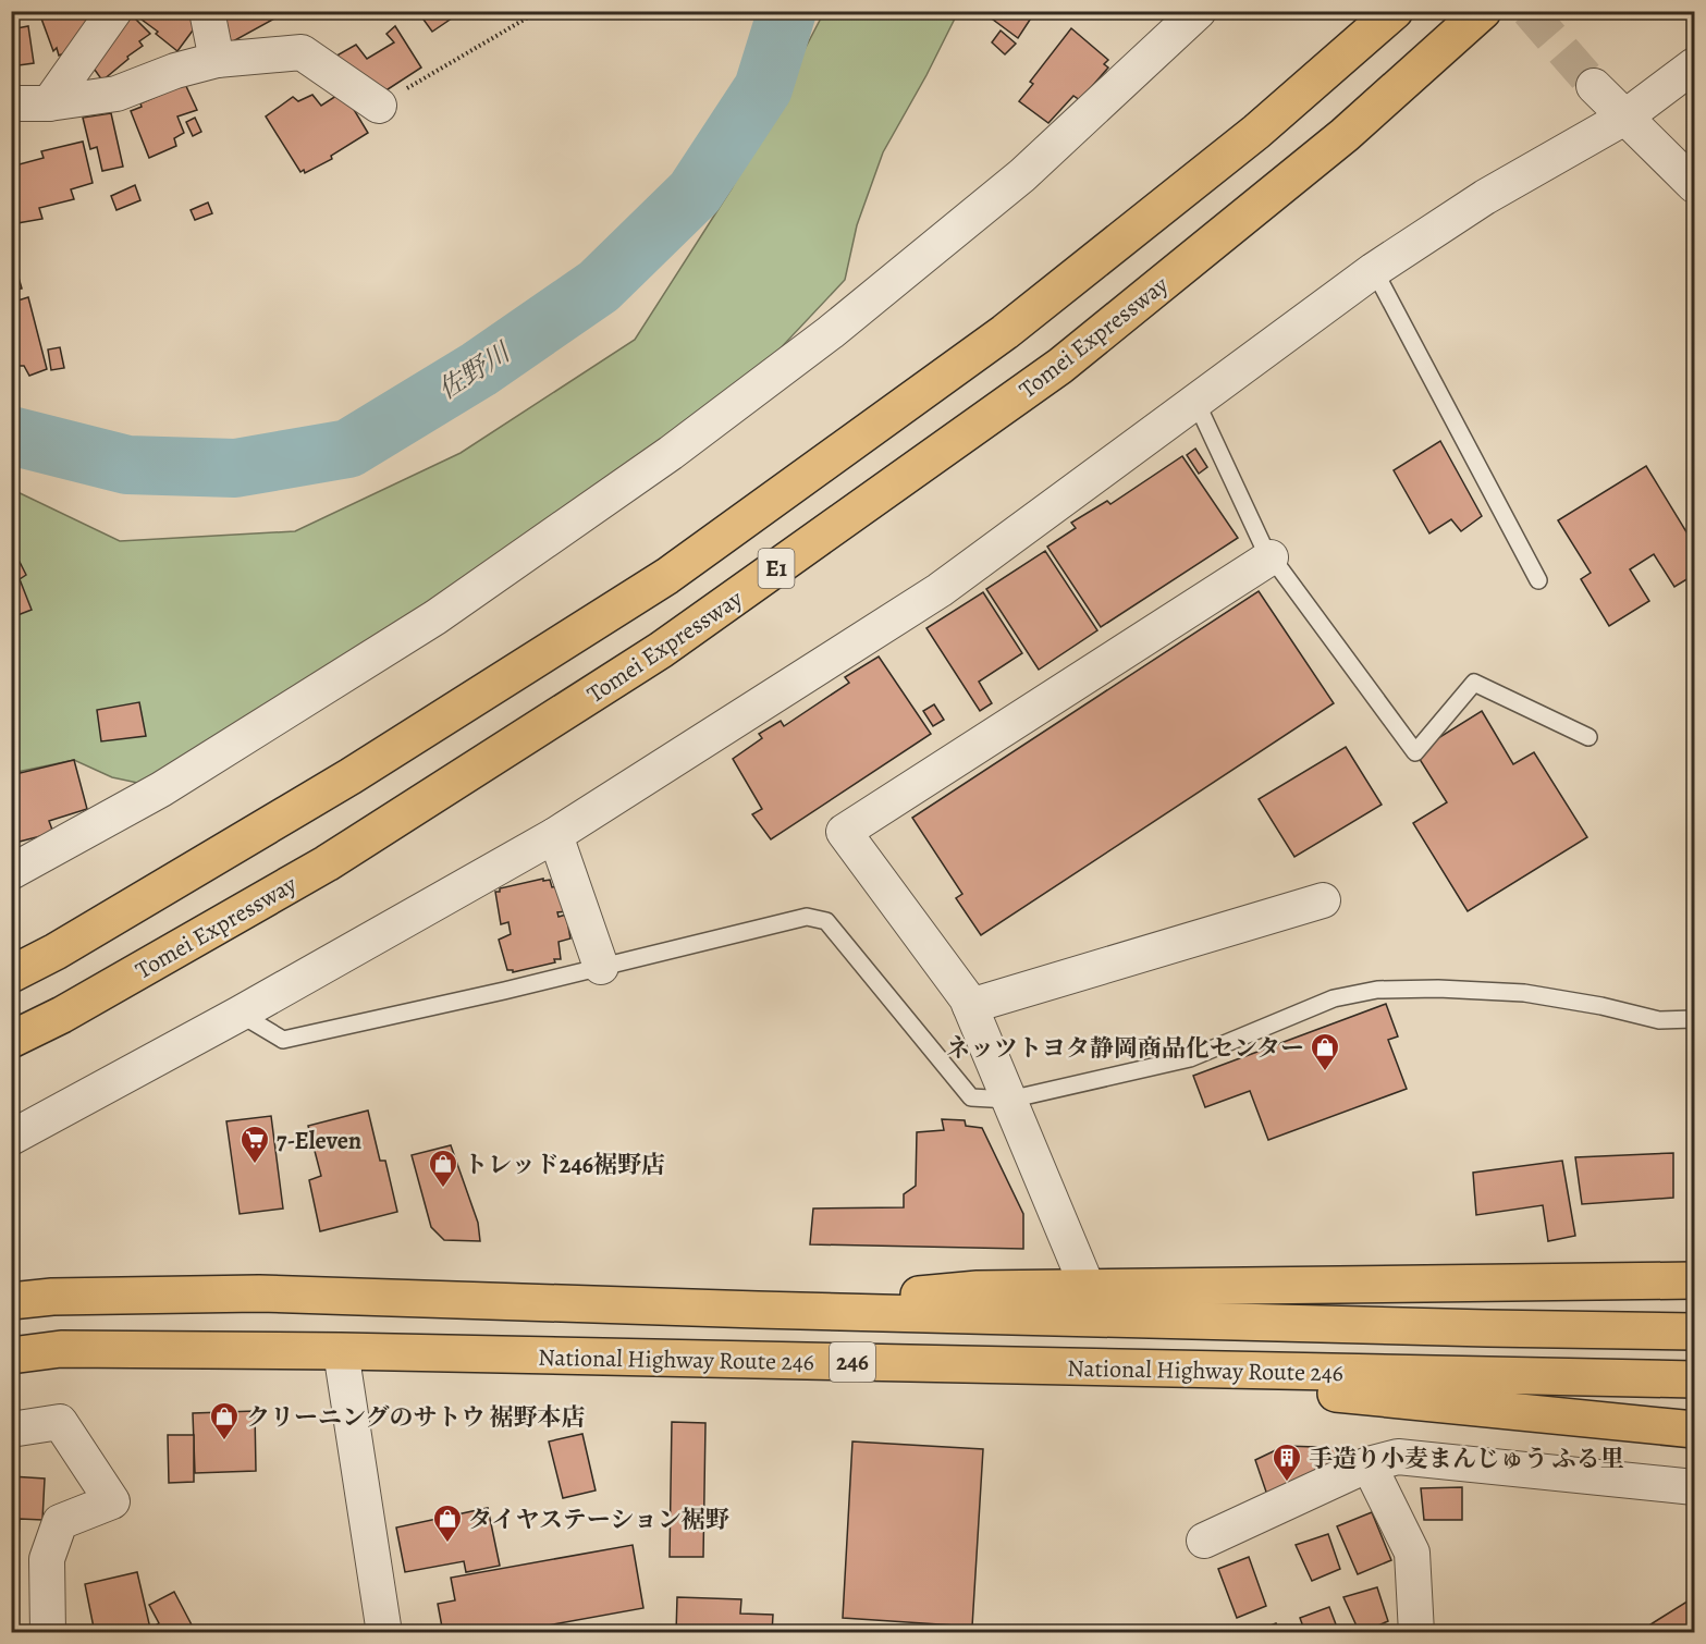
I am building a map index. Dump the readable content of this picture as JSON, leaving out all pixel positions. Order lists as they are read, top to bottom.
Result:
{
  "streets": {
    "highway": [
      "Tomei Expressway",
      "E1",
      "National Highway Route 246",
      "246"
    ]
  },
  "water": ["佐野川"],
  "places": {
    "shop": [
      "ネッツトヨタ静岡商品化センター",
      "トレッド246裾野店",
      "クリーニングのサトウ 裾野本店",
      "タイヤステーション裾野"
    ],
    "supermarket": ["7-Eleven"],
    "building": ["手造り小麦まんじゅう ふる里"]
  }
}
